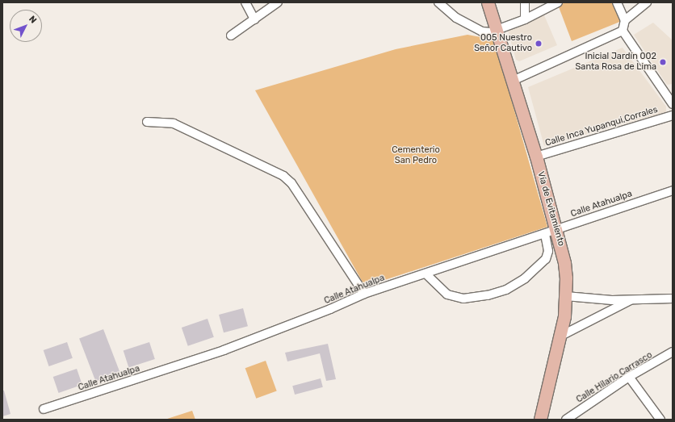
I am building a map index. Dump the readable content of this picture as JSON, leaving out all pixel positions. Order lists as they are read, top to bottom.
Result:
{
  "streets": {
    "main road": ["Vía de Evitamiento"],
    "street": ["Calle Inca Yupanqui,Corrales", "Calle Atahualpa", "Calle Hilario Carrasco"]
  },
  "crossings": [
    ["Calle Inca Yupanqui,Corrales", "Vía de Evitamiento"],
    ["Calle Atahualpa", "Vía de Evitamiento"]
  ],
  "parks": ["Cementerio San Pedro"],
  "places": ["005 Nuestro Señor Cautivo", "Inicial Jardín 002 Santa Rosa de Lima"],
  "north": "top right"
}
